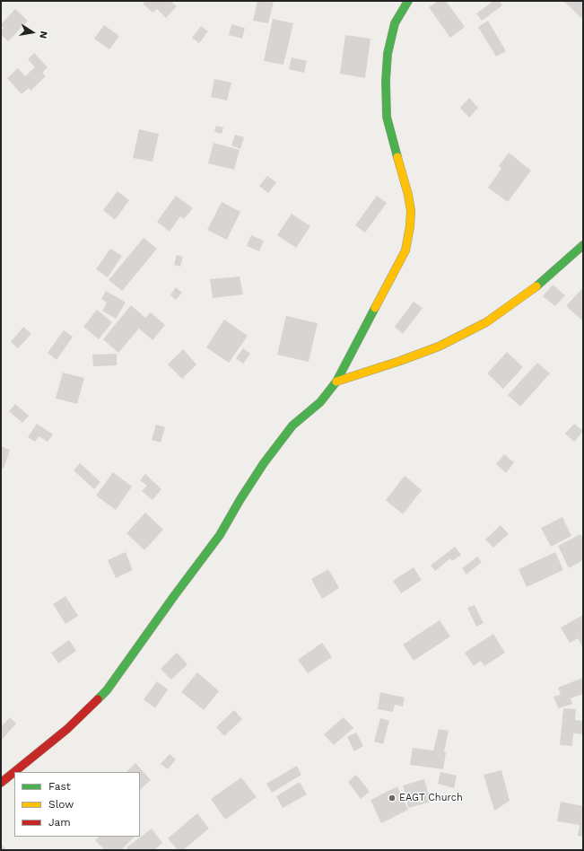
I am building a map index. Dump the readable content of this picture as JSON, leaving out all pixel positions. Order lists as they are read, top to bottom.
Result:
{
  "places": ["EAGT Church"],
  "legend": ["Fast", "Slow", "Jam"],
  "north": "right"
}
